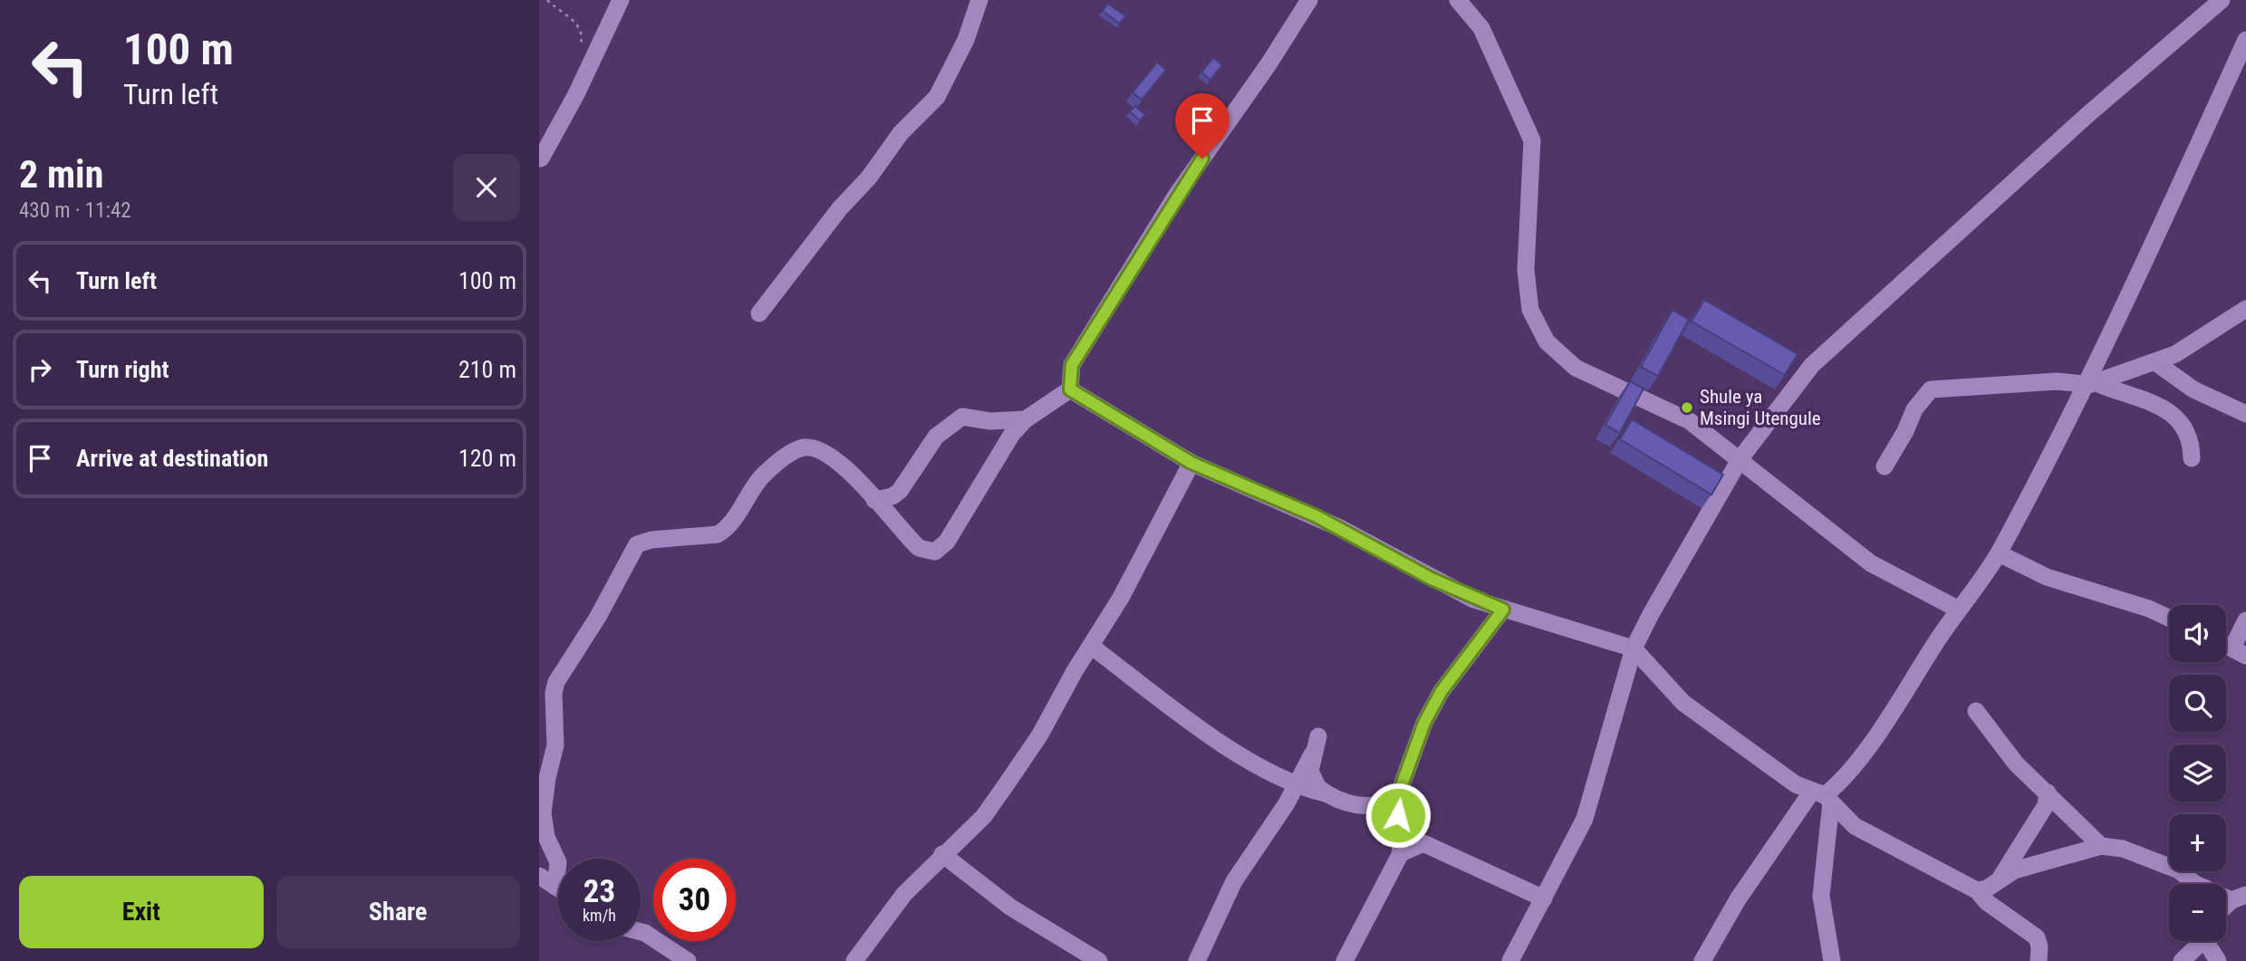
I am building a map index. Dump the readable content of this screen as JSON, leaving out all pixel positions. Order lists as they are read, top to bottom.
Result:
{
  "places": ["Shule ya Msingi Utengule"],
  "page": {
    "turn": ["100 m", "Turn left"],
    "heading": ["2 min", "430 m · 11:42"],
    "list": [
      {
        "name": "Turn left",
        "value": "100 m"
      },
      {
        "name": "Turn right",
        "value": "210 m"
      },
      {
        "name": "Arrive at destination",
        "value": "120 m"
      }
    ],
    "map_buttons": ["+", "−"],
    "speed": "23 km/h",
    "limit": "30",
    "buttons": ["Exit", "Share"]
  }
}
